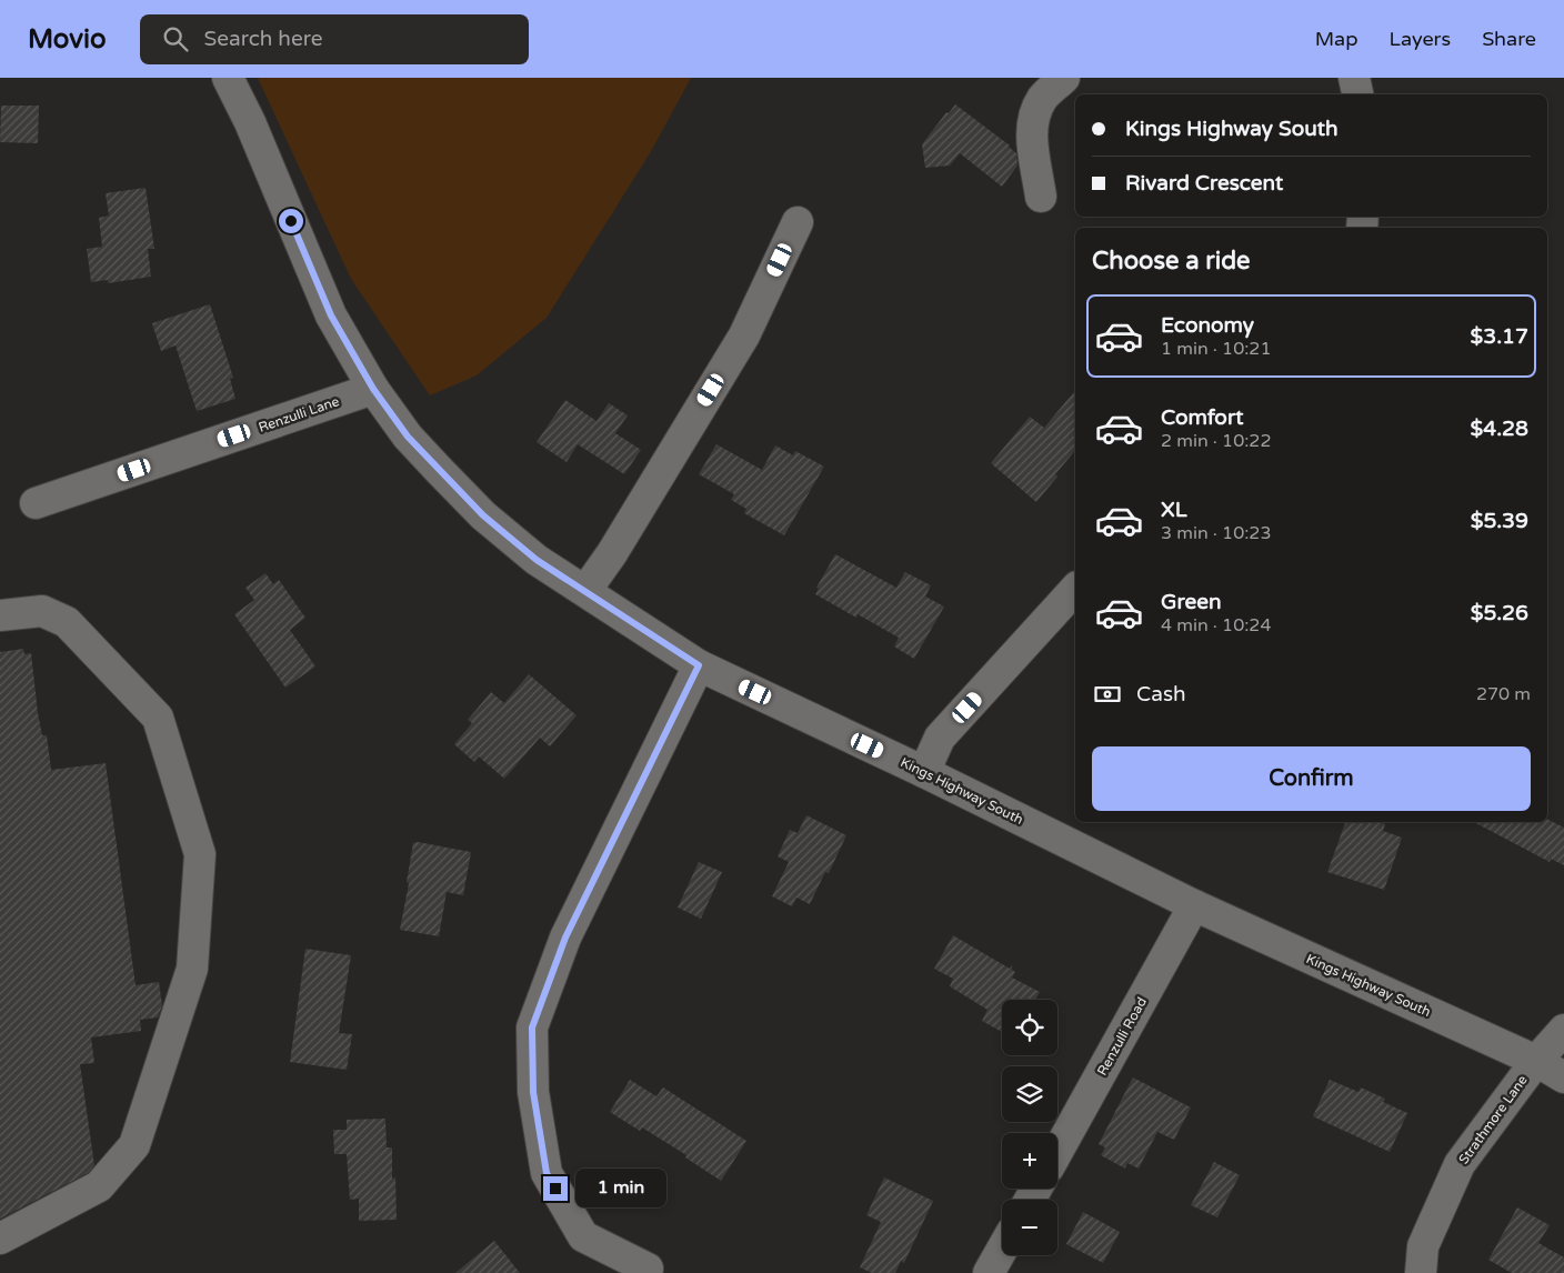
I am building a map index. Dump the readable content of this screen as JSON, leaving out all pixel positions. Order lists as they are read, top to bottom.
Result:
{
  "streets": {
    "street": [
      "Renzulli Lane",
      "Kings Highway South",
      "Renzulli Road",
      "Strathmore Lane"
    ]
  },
  "crossings": [
    ["Renzulli Lane", "Kings Highway South"],
    ["Kings Highway South", "Renzulli Road"],
    ["Kings Highway South", "Strathmore Lane"]
  ],
  "page": {
    "header": "Movio",
    "search": "Search here",
    "nav": ["Map", "Layers", "Share"],
    "banner": ["Kings Highway South", "Rivard Crescent"],
    "heading": "Choose a ride",
    "list": [
      {
        "name": "Economy",
        "note": "1 min · 10:21",
        "value": "$3.17"
      },
      {
        "name": "Comfort",
        "note": "2 min · 10:22",
        "value": "$4.28"
      },
      {
        "name": "XL",
        "note": "3 min · 10:23",
        "value": "$5.39"
      },
      {
        "name": "Green",
        "note": "4 min · 10:24",
        "value": "$5.26"
      }
    ],
    "pay": ["Cash", "270 m"],
    "buttons": "Confirm",
    "map_buttons": ["+", "−"],
    "bubble": "1 min"
  }
}
